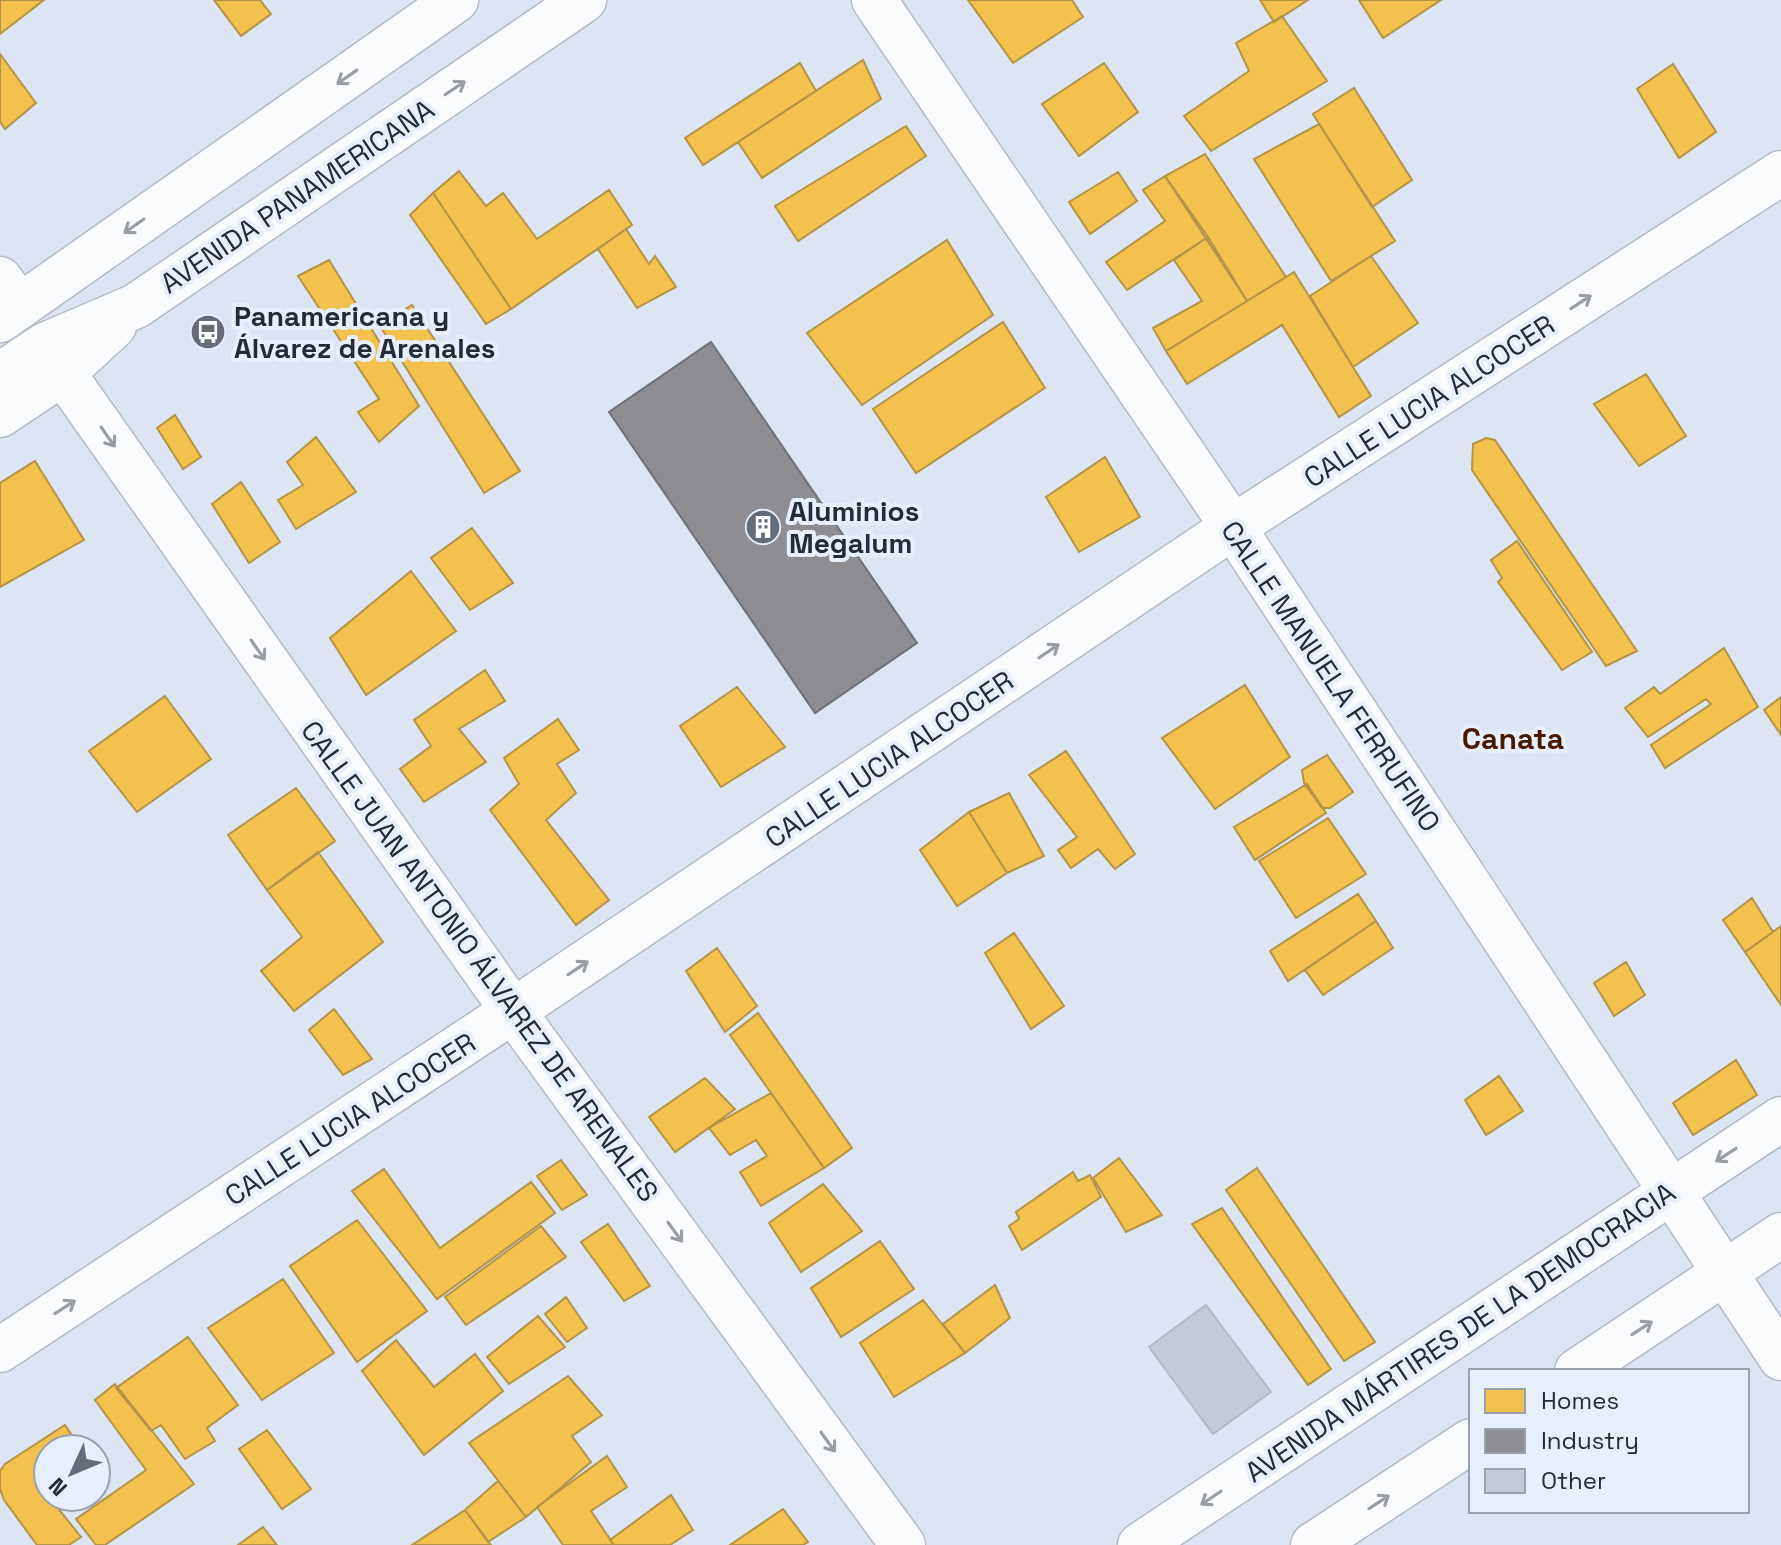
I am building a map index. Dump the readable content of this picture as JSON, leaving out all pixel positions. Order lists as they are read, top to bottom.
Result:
{
  "streets": {
    "street": [
      "AVENIDA PANAMERICANA",
      "CALLE LUCIA ALCOCER",
      "CALLE MANUELA FERRUFINO",
      "CALLE JUAN ANTONIO ÁLVAREZ DE ARENALES",
      "AVENIDA MÁRTIRES DE LA DEMOCRACIA"
    ]
  },
  "crossings": [
    ["CALLE LUCIA ALCOCER", "CALLE MANUELA FERRUFINO"],
    ["CALLE LUCIA ALCOCER", "CALLE JUAN ANTONIO ÁLVAREZ DE ARENALES"],
    ["CALLE MANUELA FERRUFINO", "AVENIDA MÁRTIRES DE LA DEMOCRACIA"]
  ],
  "one_way": ["CALLE LUCIA ALCOCER", "CALLE JUAN ANTONIO ÁLVAREZ DE ARENALES"],
  "districts": ["Canata"],
  "places": {
    "bus stop": ["Panamericana y Álvarez de Arenales"],
    "building": ["Aluminios Megalum"]
  },
  "legend": ["Homes", "Industry", "Other"],
  "north": "bottom left"
}
